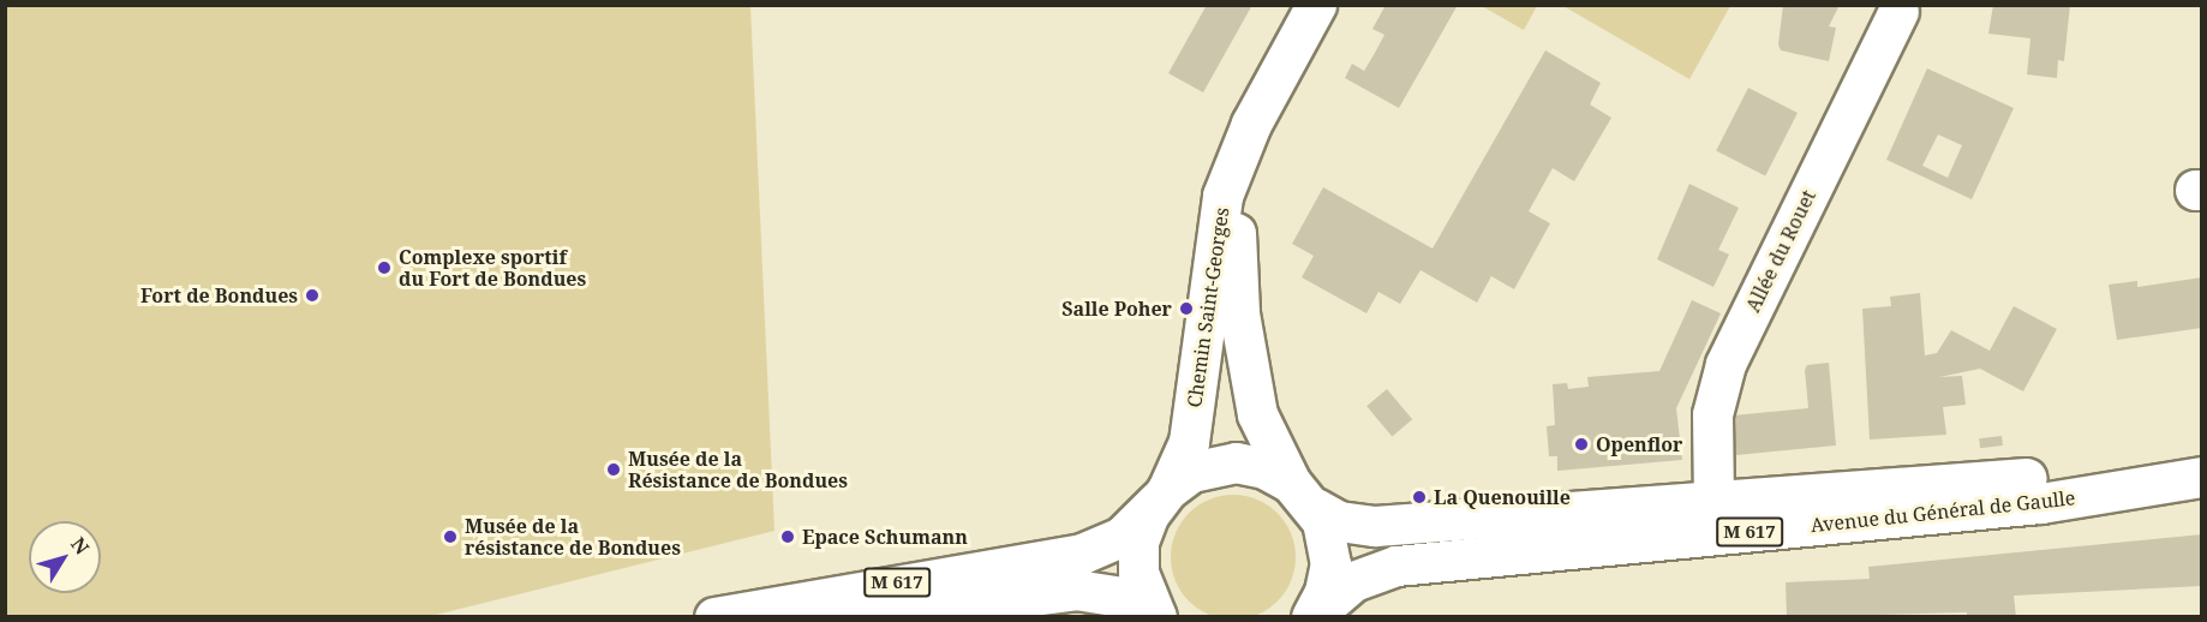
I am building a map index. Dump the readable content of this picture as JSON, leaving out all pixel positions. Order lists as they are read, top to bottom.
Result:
{
  "streets": {
    "main road": [
      "Allée du Rouet",
      "Chemin Saint-Georges",
      "Avenue du Général de Gaulle",
      "M 617"
    ]
  },
  "crossings": [
    ["Allée du Rouet", "Avenue du Général de Gaulle"],
    ["Chemin Saint-Georges", "Avenue du Général de Gaulle"],
    ["Chemin Saint-Georges", "M 617"],
    ["Avenue du Général de Gaulle", "M 617"]
  ],
  "places": [
    "Complexe sportif du Fort de Bondues",
    "Fort de Bondues",
    "Salle Poher",
    "Openflor",
    "Musée de la Résistance de Bondues",
    "La Quenouille",
    "Musée de la résistance de Bondues",
    "Epace Schumann"
  ],
  "north": "top right"
}
